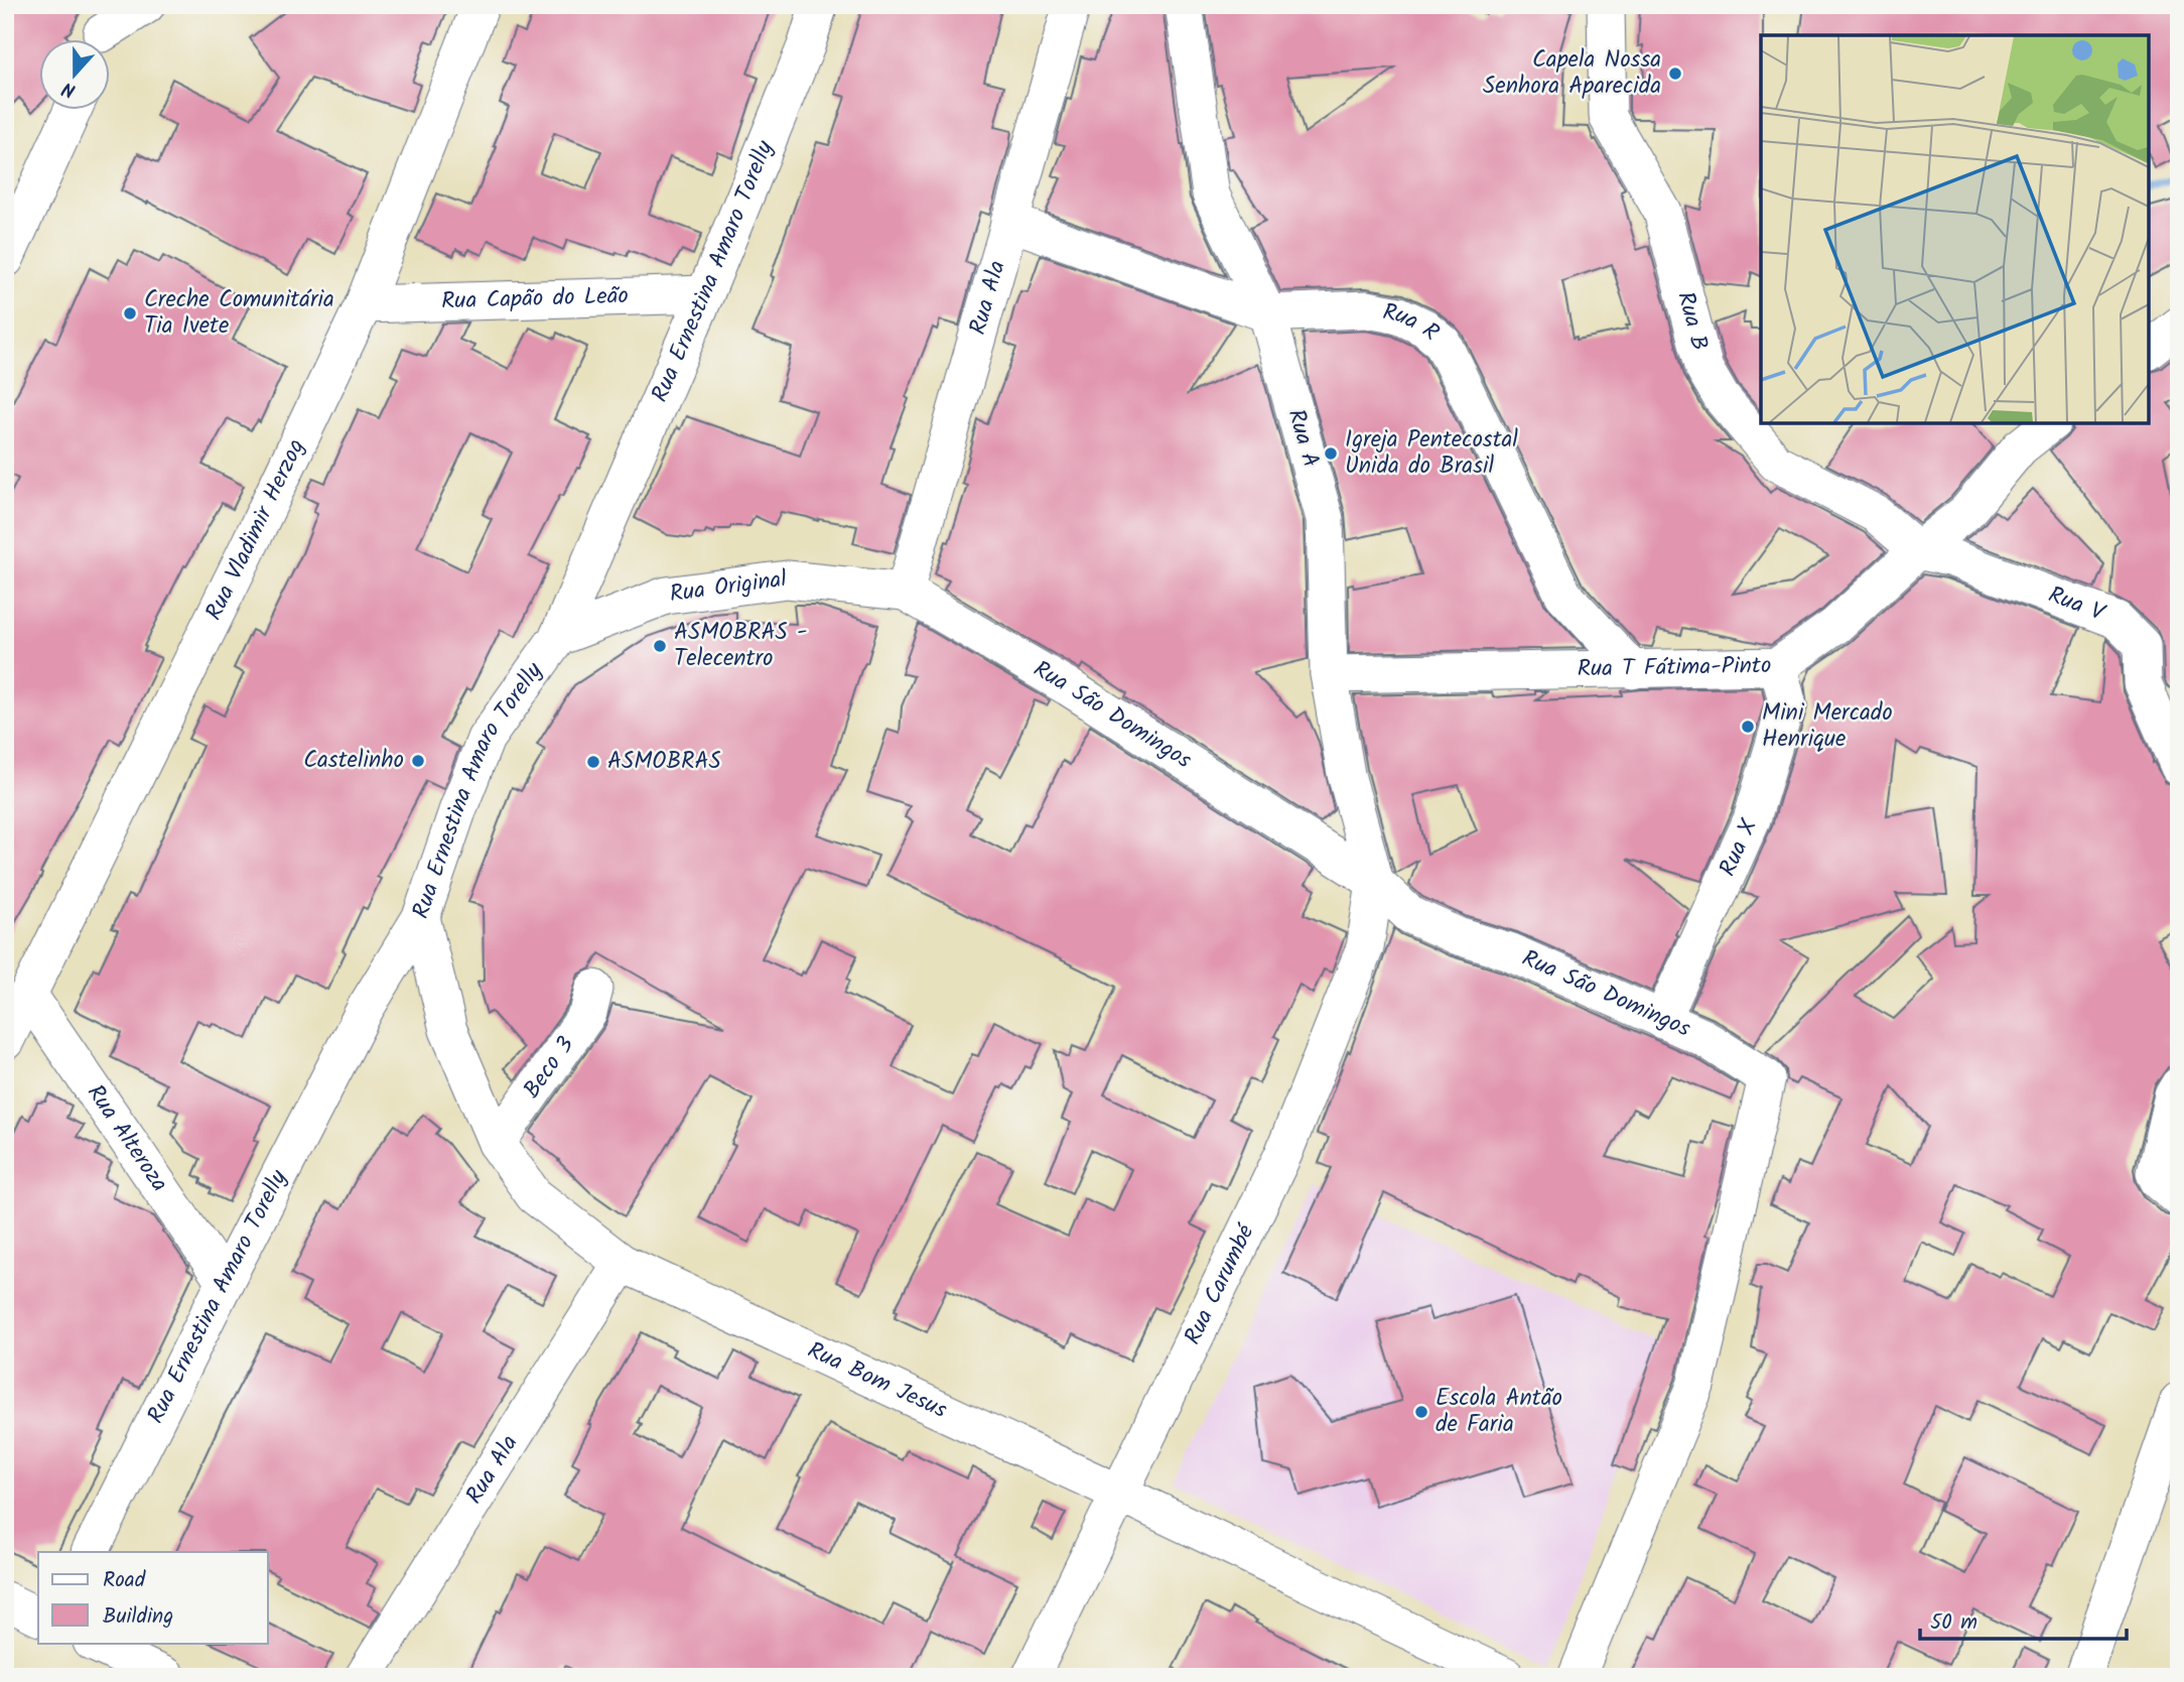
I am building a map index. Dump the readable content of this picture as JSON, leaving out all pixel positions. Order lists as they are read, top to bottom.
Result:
{
  "streets": {
    "street": [
      "Rua Ernestina Amaro Torelly",
      "Rua Ala",
      "Rua Capão do Leão",
      "Rua B",
      "Rua R",
      "Rua A",
      "Rua Vladimir Herzog",
      "Rua Original",
      "Rua V",
      "Rua T Fátima-Pinto",
      "Rua São Domingos",
      "Rua X",
      "Beco 3",
      "Rua Alteroza",
      "Rua Carumbé",
      "Rua Bom Jesus"
    ]
  },
  "crossings": [
    ["Rua Ernestina Amaro Torelly", "Rua Capão do Leão"],
    ["Rua Ernestina Amaro Torelly", "Rua Original"],
    ["Rua Ernestina Amaro Torelly", "Rua Alteroza"],
    ["Rua Ernestina Amaro Torelly", "Rua Bom Jesus"],
    ["Rua Ala", "Rua R"],
    ["Rua Ala", "Rua Original"],
    ["Rua Ala", "Rua São Domingos"],
    ["Rua Ala", "Rua Bom Jesus"],
    ["Rua Capão do Leão", "Rua Vladimir Herzog"],
    ["Rua B", "Rua V"],
    ["Rua B", "Rua T Fátima-Pinto"],
    ["Rua R", "Rua A"],
    ["Rua R", "Rua T Fátima-Pinto"],
    ["Rua A", "Rua T Fátima-Pinto"],
    ["Rua A", "Rua São Domingos"],
    ["Rua A", "Rua Carumbé"],
    ["Rua Vladimir Herzog", "Rua Alteroza"],
    ["Rua Original", "Rua São Domingos"],
    ["Rua V", "Rua T Fátima-Pinto"],
    ["Rua T Fátima-Pinto", "Rua X"],
    ["Rua São Domingos", "Rua X"],
    ["Rua São Domingos", "Rua Carumbé"],
    ["Beco 3", "Rua Bom Jesus"],
    ["Rua Carumbé", "Rua Bom Jesus"]
  ],
  "places": [
    "Capela Nossa Senhora Aparecida",
    "Creche Comunitária Tia Ivete",
    "Igreja Pentecostal Unida do Brasil",
    "ASMOBRAS - Telecentro",
    "Mini Mercado Henrique",
    "Castelinho",
    "ASMOBRAS",
    "Escola Antão de Faria"
  ],
  "legend": ["Road", "Building"],
  "scale_bar": "50 m",
  "north": "bottom"
}
